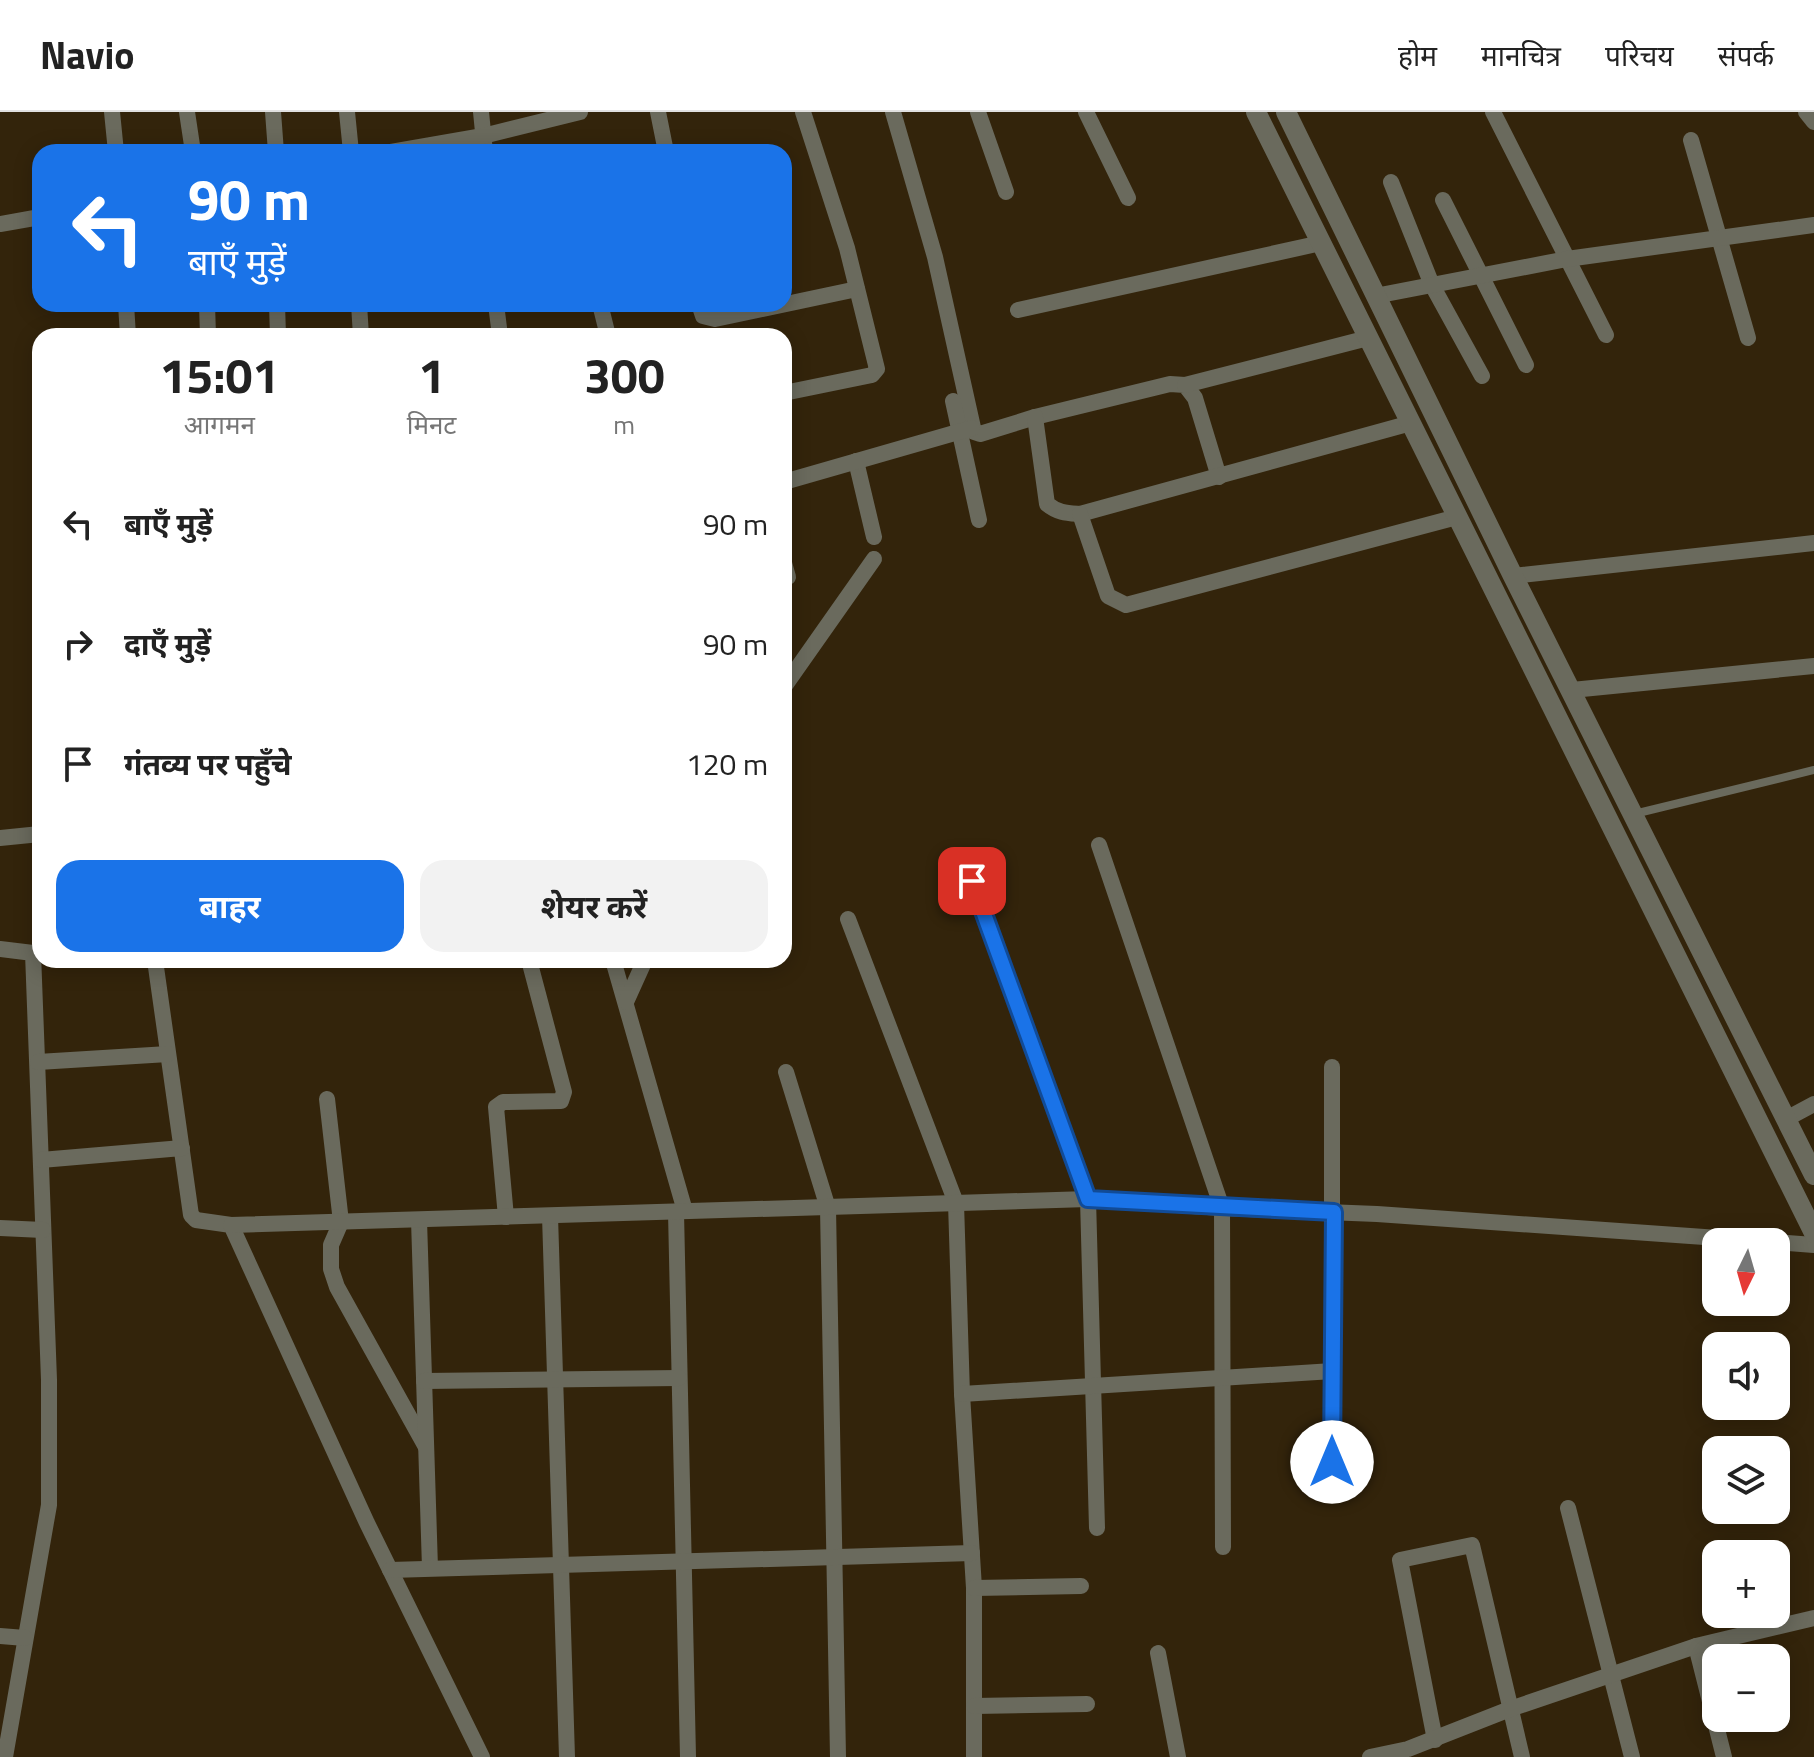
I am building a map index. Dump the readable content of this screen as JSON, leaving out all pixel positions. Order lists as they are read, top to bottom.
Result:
{
  "north": "bottom",
  "page": {
    "header": "Navio",
    "nav": [
      "होम",
      "मानचित्र",
      "परिचय",
      "संपर्क"
    ],
    "turn": ["90 m", "बाएँ मुड़ें"],
    "eta": [
      "15:01",
      "आगमन",
      "1",
      "मिनट",
      "300",
      "m"
    ],
    "list": [
      {
        "name": "बाएँ मुड़ें",
        "value": "90 m"
      },
      {
        "name": "दाएँ मुड़ें",
        "value": "90 m"
      },
      {
        "name": "गंतव्य पर पहुँचे",
        "value": "120 m"
      }
    ],
    "buttons": ["बाहर", "शेयर करें"],
    "map_buttons": ["+", "−"]
  }
}
